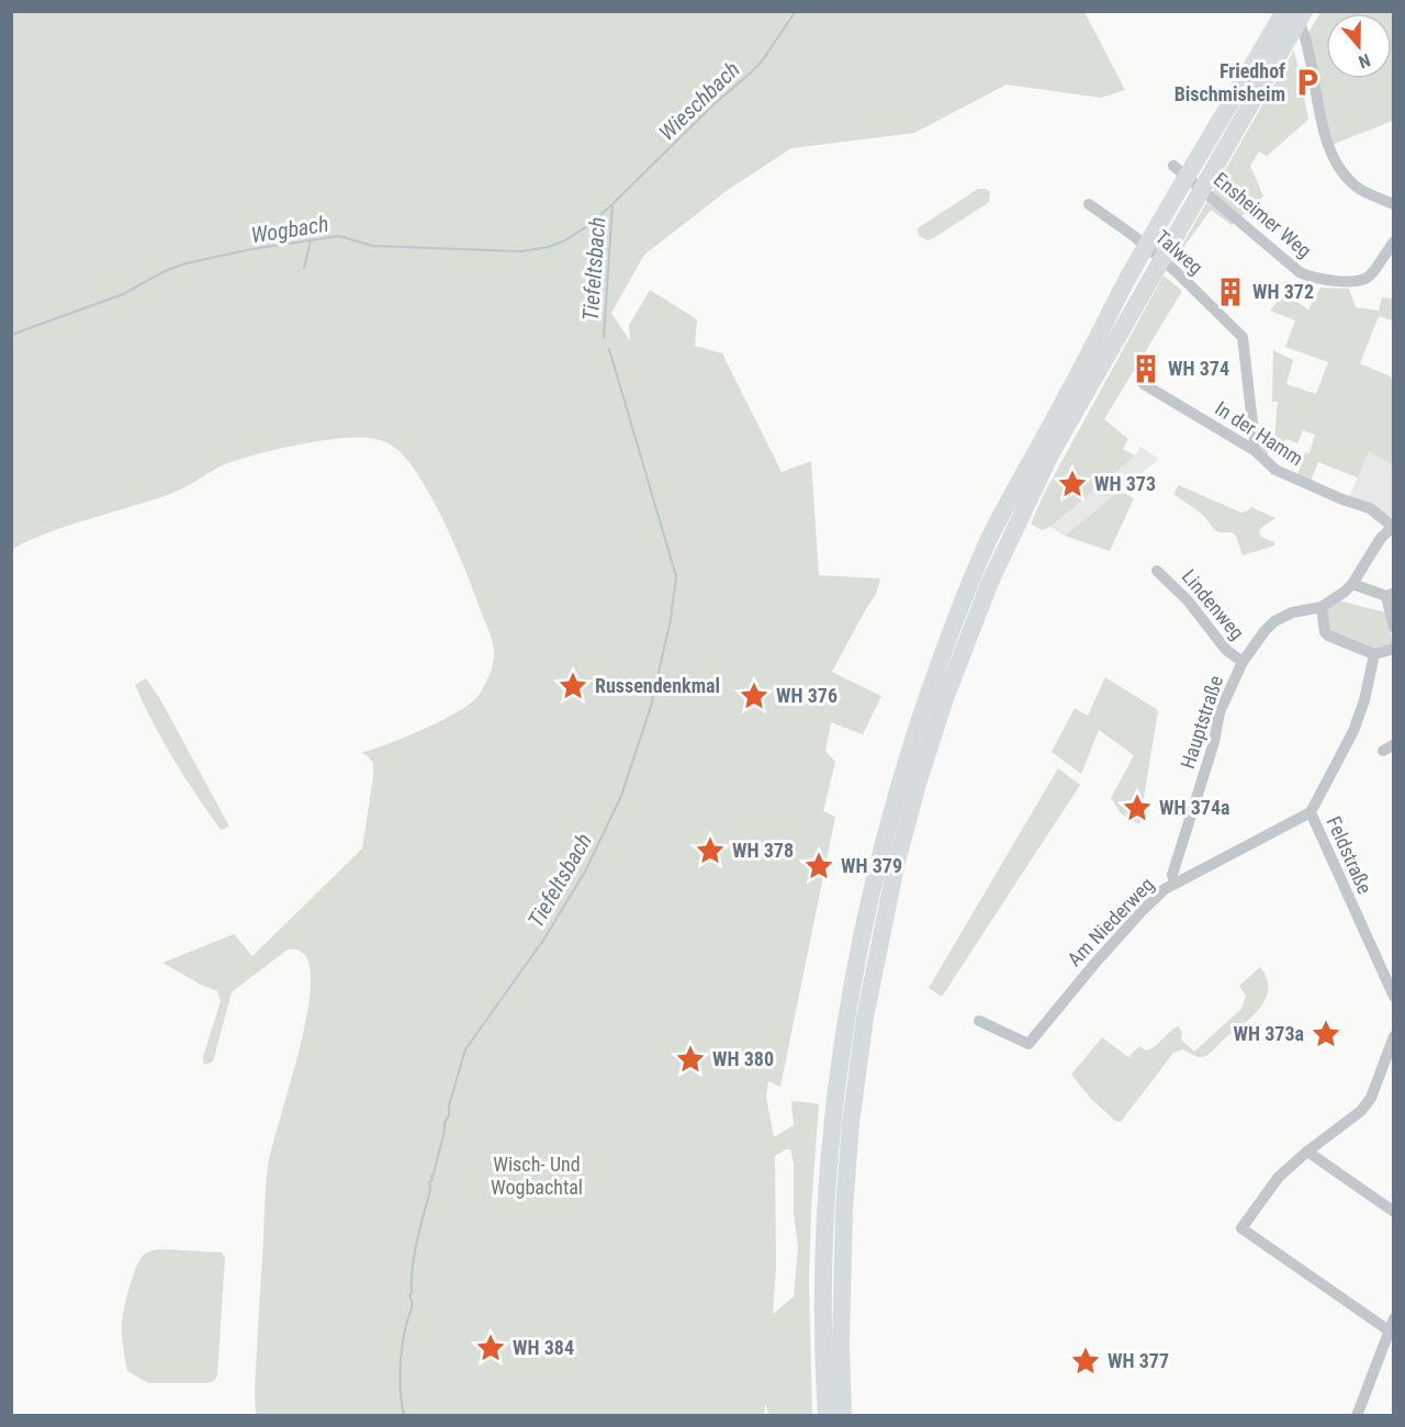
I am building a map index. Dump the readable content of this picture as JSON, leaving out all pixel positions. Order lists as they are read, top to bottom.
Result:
{
  "streets": {
    "street": [
      "Ensheimer Weg",
      "Talweg",
      "In der Hamm",
      "Lindenweg",
      "Hauptstraße",
      "Feldstraße",
      "Am Niederweg"
    ]
  },
  "crossings": [
    ["Talweg", "In der Hamm"],
    ["In der Hamm", "Hauptstraße"],
    ["Lindenweg", "Hauptstraße"],
    ["Hauptstraße", "Am Niederweg"],
    ["Feldstraße", "Am Niederweg"]
  ],
  "water": ["Wieschbach", "Wogbach", "Tiefeltsbach"],
  "parks": ["Wisch- Und Wogbachtal"],
  "places": {
    "parking": ["Friedhof Bischmisheim"],
    "building": ["WH 372", "WH 374"],
    "place": [
      "WH 373",
      "Russendenkmal",
      "WH 376",
      "WH 374a",
      "WH 378",
      "WH 379",
      "WH 373a",
      "WH 380",
      "WH 384",
      "WH 377"
    ]
  },
  "north": "bottom"
}
